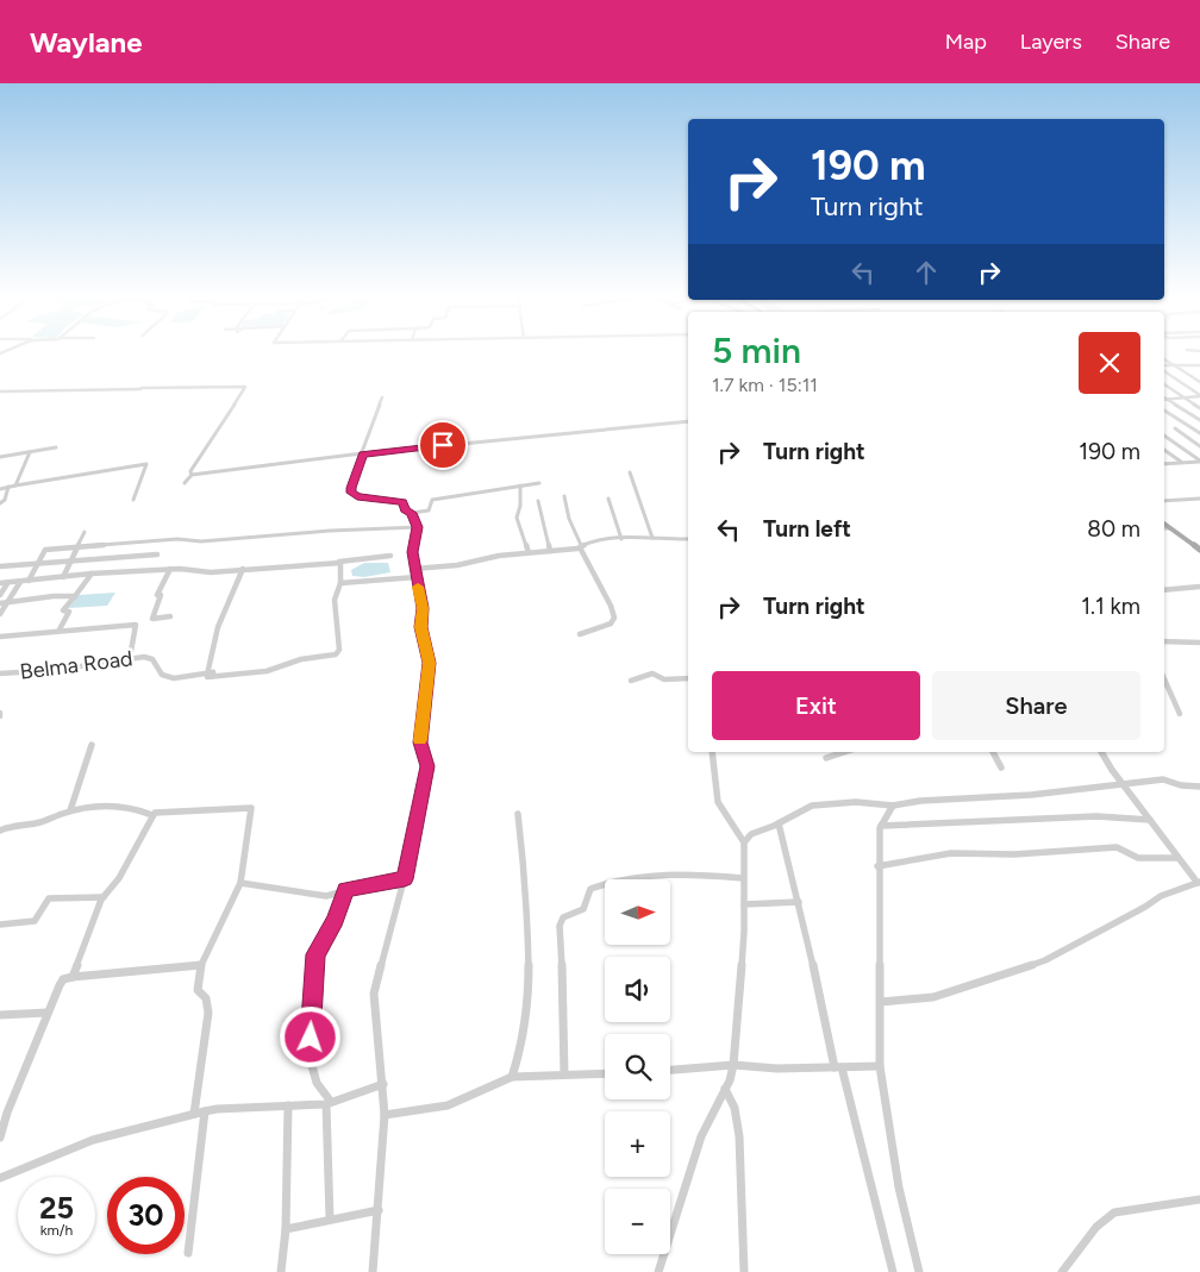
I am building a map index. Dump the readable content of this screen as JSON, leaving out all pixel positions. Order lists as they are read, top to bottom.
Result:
{
  "streets": {
    "street": ["Belma Road"]
  },
  "north": "right",
  "page": {
    "header": "Waylane",
    "nav": ["Map", "Layers", "Share"],
    "turn": ["190 m", "Turn right"],
    "heading": ["5 min", "1.7 km · 15:11"],
    "list": [
      {
        "name": "Turn right",
        "value": "190 m"
      },
      {
        "name": "Turn left",
        "value": "80 m"
      },
      {
        "name": "Turn right",
        "value": "1.1 km"
      }
    ],
    "buttons": ["Exit", "Share"],
    "map_buttons": ["+", "−"],
    "speed": "25 km/h",
    "limit": "30"
  }
}
